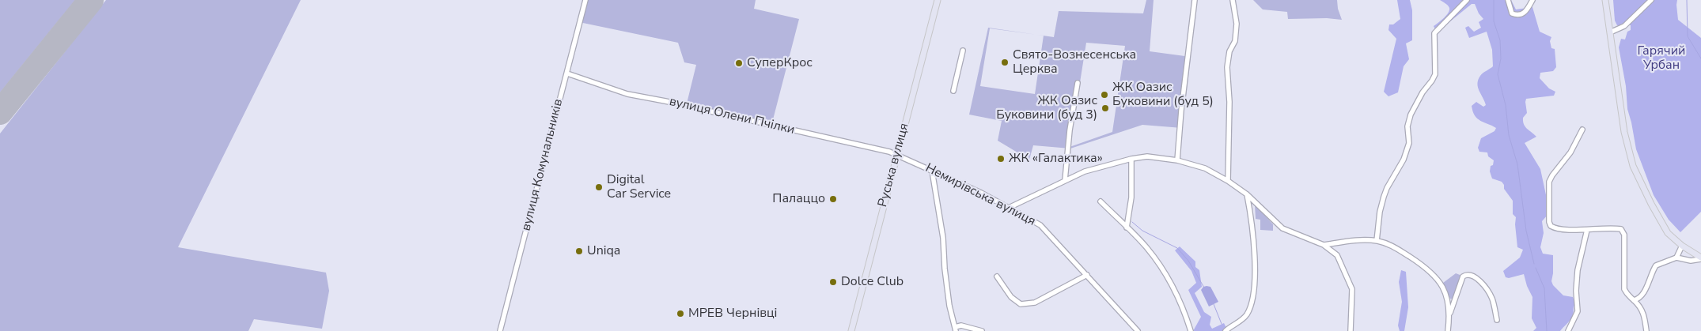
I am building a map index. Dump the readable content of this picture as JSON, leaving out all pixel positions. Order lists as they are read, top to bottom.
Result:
{
  "streets": {
    "main road": ["Руська вулиця"],
    "street": ["вулиця Олени Пчілки", "вулиця Комунальників", "Немирівська вулиця"]
  },
  "crossings": [
    ["вулиця Олени Пчілки", "вулиця Комунальників"],
    ["вулиця Олени Пчілки", "Руська вулиця"],
    ["вулиця Олени Пчілки", "Немирівська вулиця"],
    ["Руська вулиця", "Немирівська вулиця"]
  ],
  "parks": ["Гарячий Урбан"],
  "places": [
    "Свято-Вознесенська Церква",
    "СуперКрос",
    "ЖК Оазис Буковини (буд 5)",
    "ЖК Оазис Буковини (буд 3)",
    "ЖК «Галактика»",
    "Digital Car Service",
    "Палаццо",
    "Uniqa",
    "Dolce Club",
    "МРЕВ Чернівці"
  ]
}
